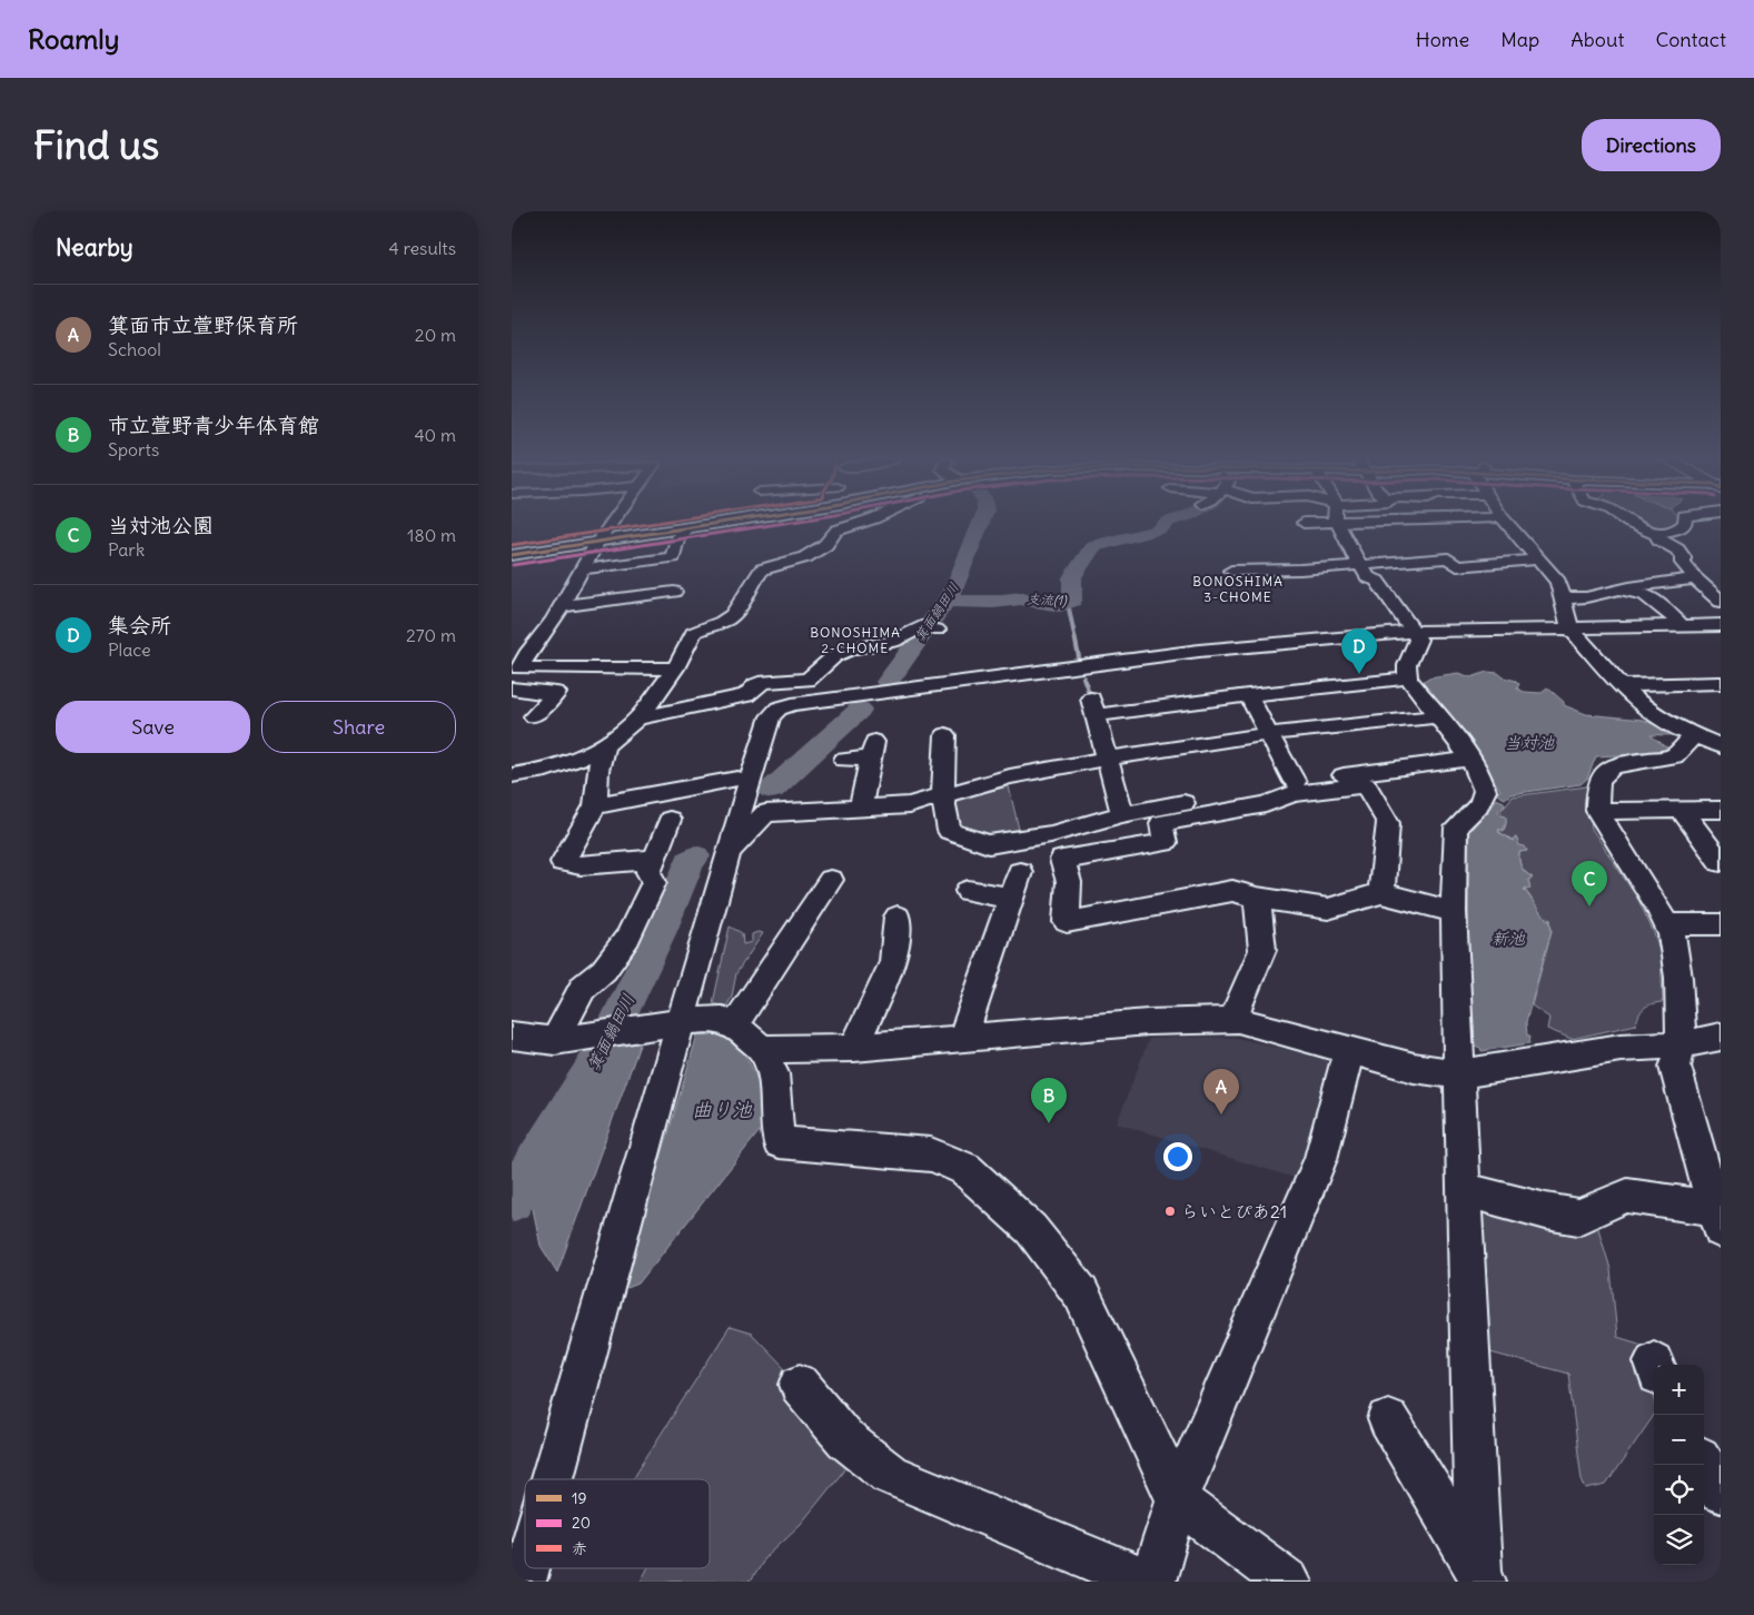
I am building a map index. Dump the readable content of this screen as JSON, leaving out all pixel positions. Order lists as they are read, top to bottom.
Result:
{
  "districts": ["BONOSHIMA 3-CHOME", "BONOSHIMA 2-CHOME"],
  "water": [
    "支流(1)",
    "箕面鍋田川",
    "当対池",
    "新池",
    "曲り池"
  ],
  "places": ["らいとぴあ21"],
  "lines": ["transit line 19", "transit line 20", "transit line 赤"],
  "legend": ["19", "20", "赤"],
  "page": {
    "header": "Roamly",
    "nav": [
      "Home",
      "Map",
      "About",
      "Contact"
    ],
    "buttons": [
      "Directions",
      ["Save", "Share"]
    ],
    "title": "Find us",
    "heading": ["Nearby", "4 results"],
    "list": [
      {
        "mark": "A",
        "name": "箕面市立萱野保育所",
        "note": "School",
        "value": "20 m"
      },
      {
        "mark": "B",
        "name": "市立萱野青少年体育館",
        "note": "Sports",
        "value": "40 m"
      },
      {
        "mark": "C",
        "name": "当対池公園",
        "note": "Park",
        "value": "180 m"
      },
      {
        "mark": "D",
        "name": "集会所",
        "note": "Place",
        "value": "270 m"
      }
    ],
    "pins": [
      "D",
      "C",
      "A",
      "B"
    ],
    "map_buttons": ["+", "−"]
  }
}
